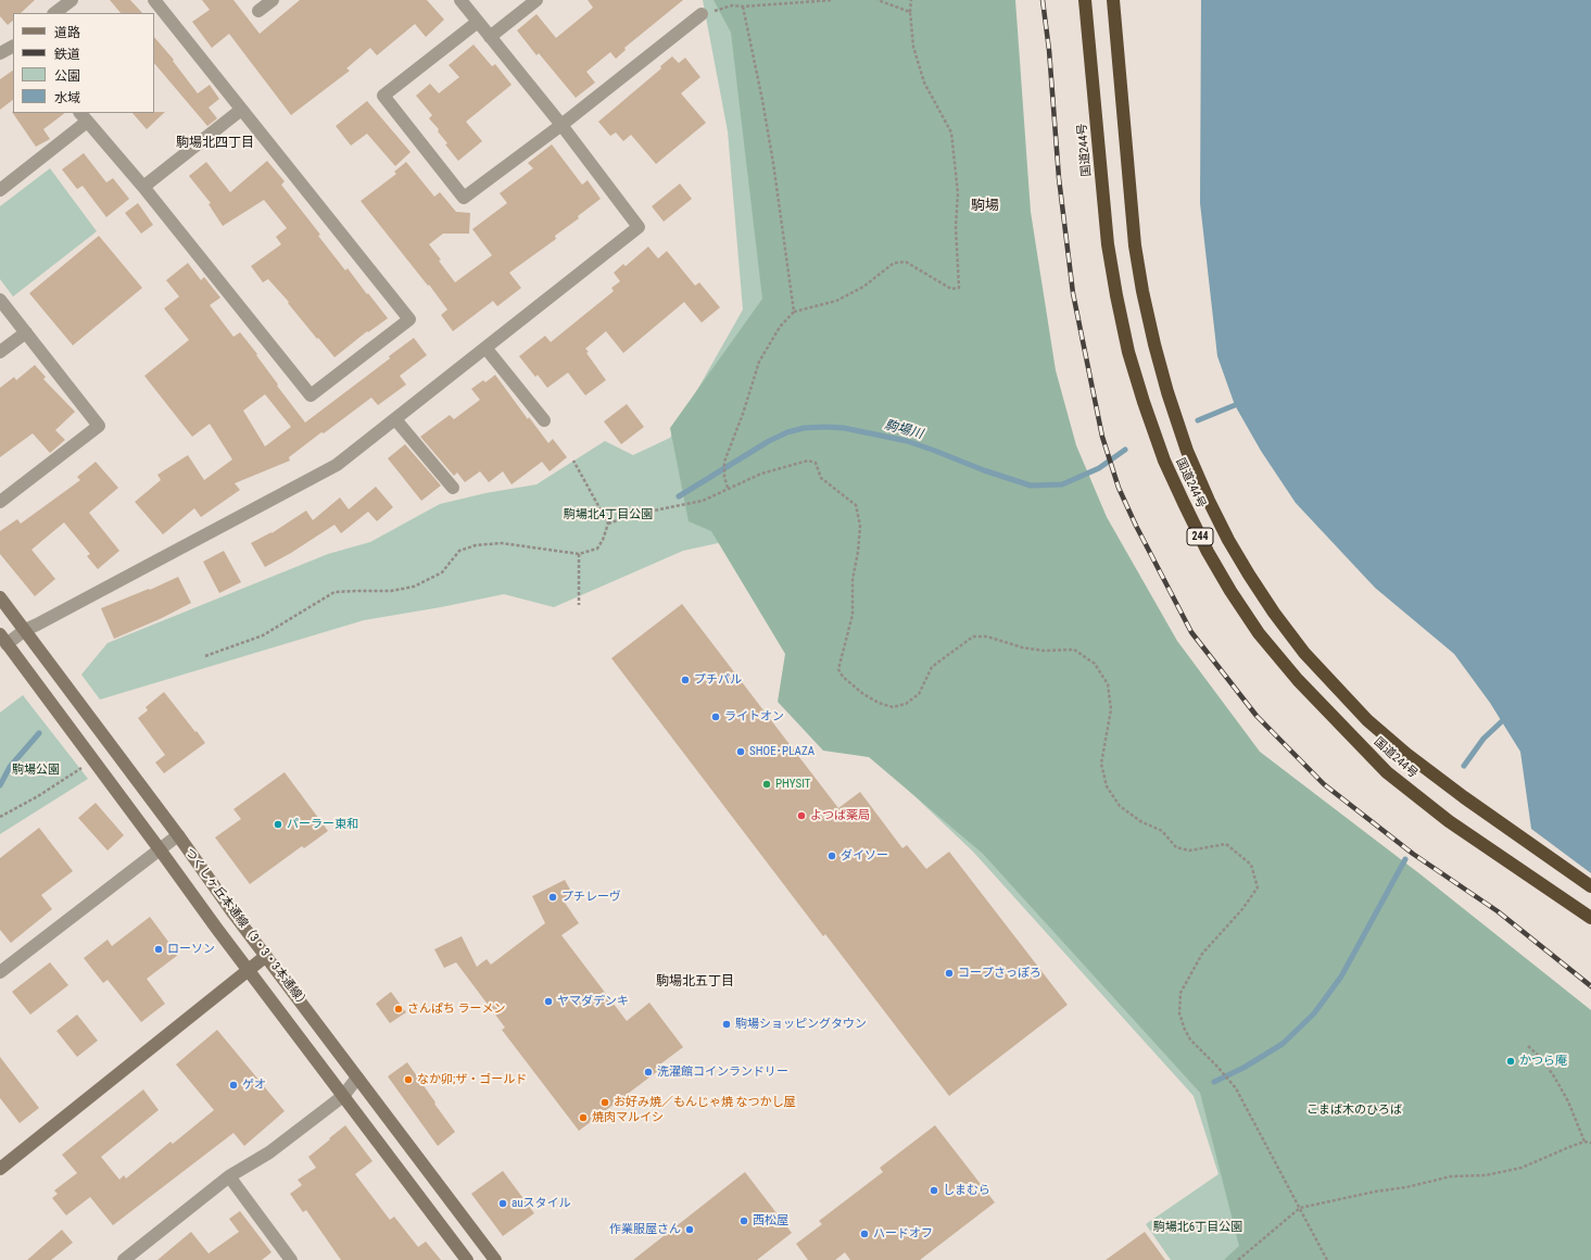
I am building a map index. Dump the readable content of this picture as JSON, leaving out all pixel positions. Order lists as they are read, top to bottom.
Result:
{
  "streets": {
    "highway": ["国道244号", "244"],
    "street": ["つくしヶ丘本通線（3・3・3本通線）"]
  },
  "districts": ["駒場北四丁目", "駒場", "駒場北五丁目"],
  "water": ["駒場川"],
  "parks": [
    "駒場北4丁目公園",
    "駒場公園",
    "こまば木のひろば",
    "駒場北6丁目公園"
  ],
  "places": [
    "プチパル",
    "ライトオン",
    "SHOE･PLAZA",
    "PHYSIT",
    "よつば薬局",
    "パーラー東和",
    "ダイソー",
    "プチレーヴ",
    "ローソン",
    "コープさっぽろ",
    "ヤマダデンキ",
    "さんぱち ラーメン",
    "駒場ショッピングタウン",
    "かつら庵",
    "洗濯館コインランドリー",
    "なか卯;ザ・ゴールド",
    "ゲオ",
    "お好み焼／もんじゃ焼 なつかし屋",
    "焼肉マルイシ",
    "しまむら",
    "auスタイル",
    "西松屋",
    "作業服屋さん",
    "ハードオフ"
  ],
  "legend": [
    "道路",
    "鉄道",
    "公園",
    "水域"
  ]
}
